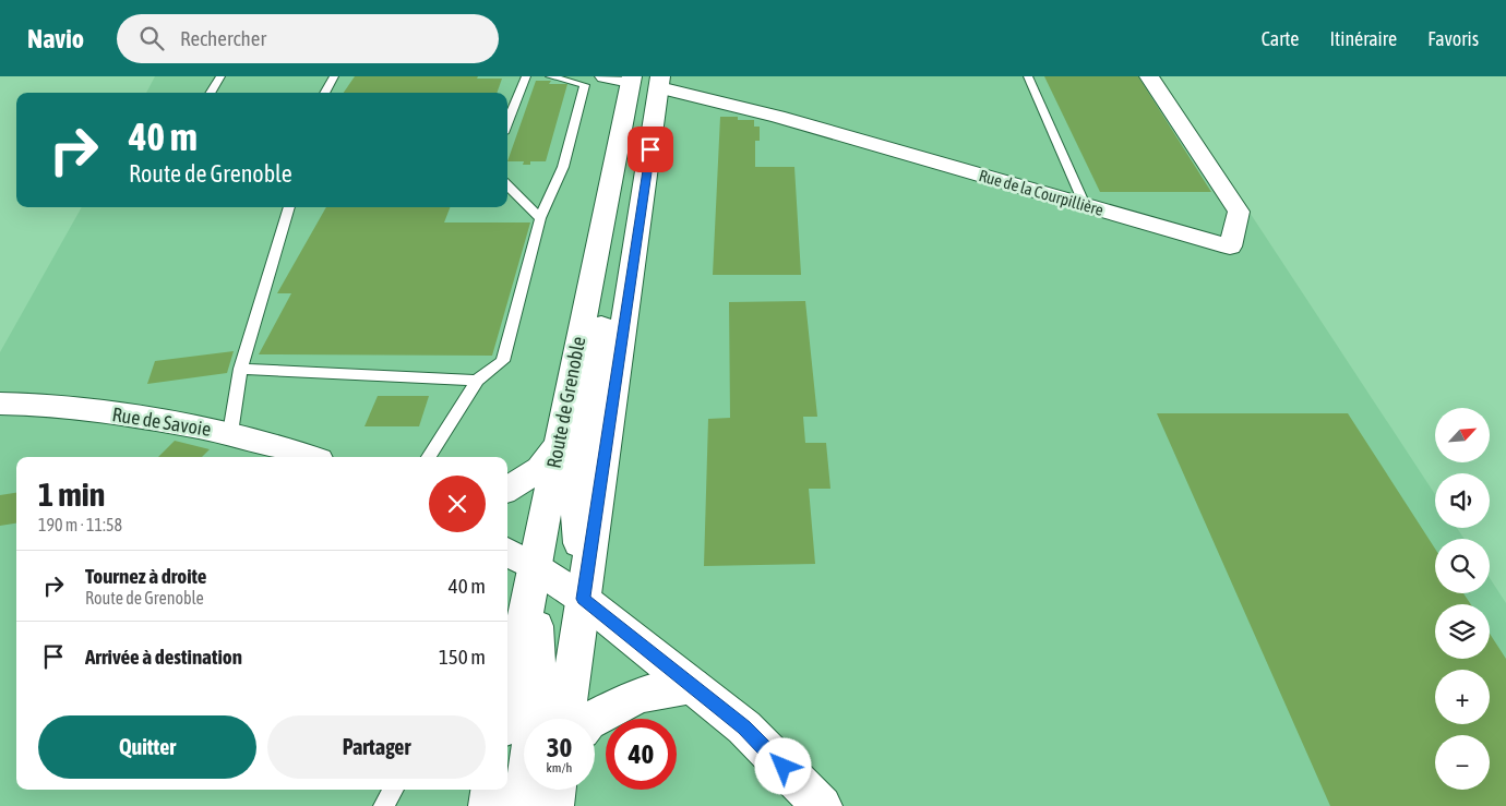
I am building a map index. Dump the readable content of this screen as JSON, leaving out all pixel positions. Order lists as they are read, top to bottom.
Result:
{
  "streets": {
    "main road": ["Rue de la Courpillière", "Route de Grenoble", "Rue de Savoie"]
  },
  "north": "top right",
  "page": {
    "header": "Navio",
    "search": "Rechercher",
    "nav": ["Carte", "Itinéraire", "Favoris"],
    "turn": ["40 m", "Route de Grenoble"],
    "map_buttons": ["+", "−"],
    "heading": ["1 min", "190 m · 11:58"],
    "list": [
      {
        "name": "Tournez à droite",
        "note": "Route de Grenoble",
        "value": "40 m"
      },
      {
        "name": "Arrivée à destination",
        "value": "150 m"
      }
    ],
    "buttons": ["Quitter", "Partager"],
    "speed": "30 km/h",
    "limit": "40"
  }
}
